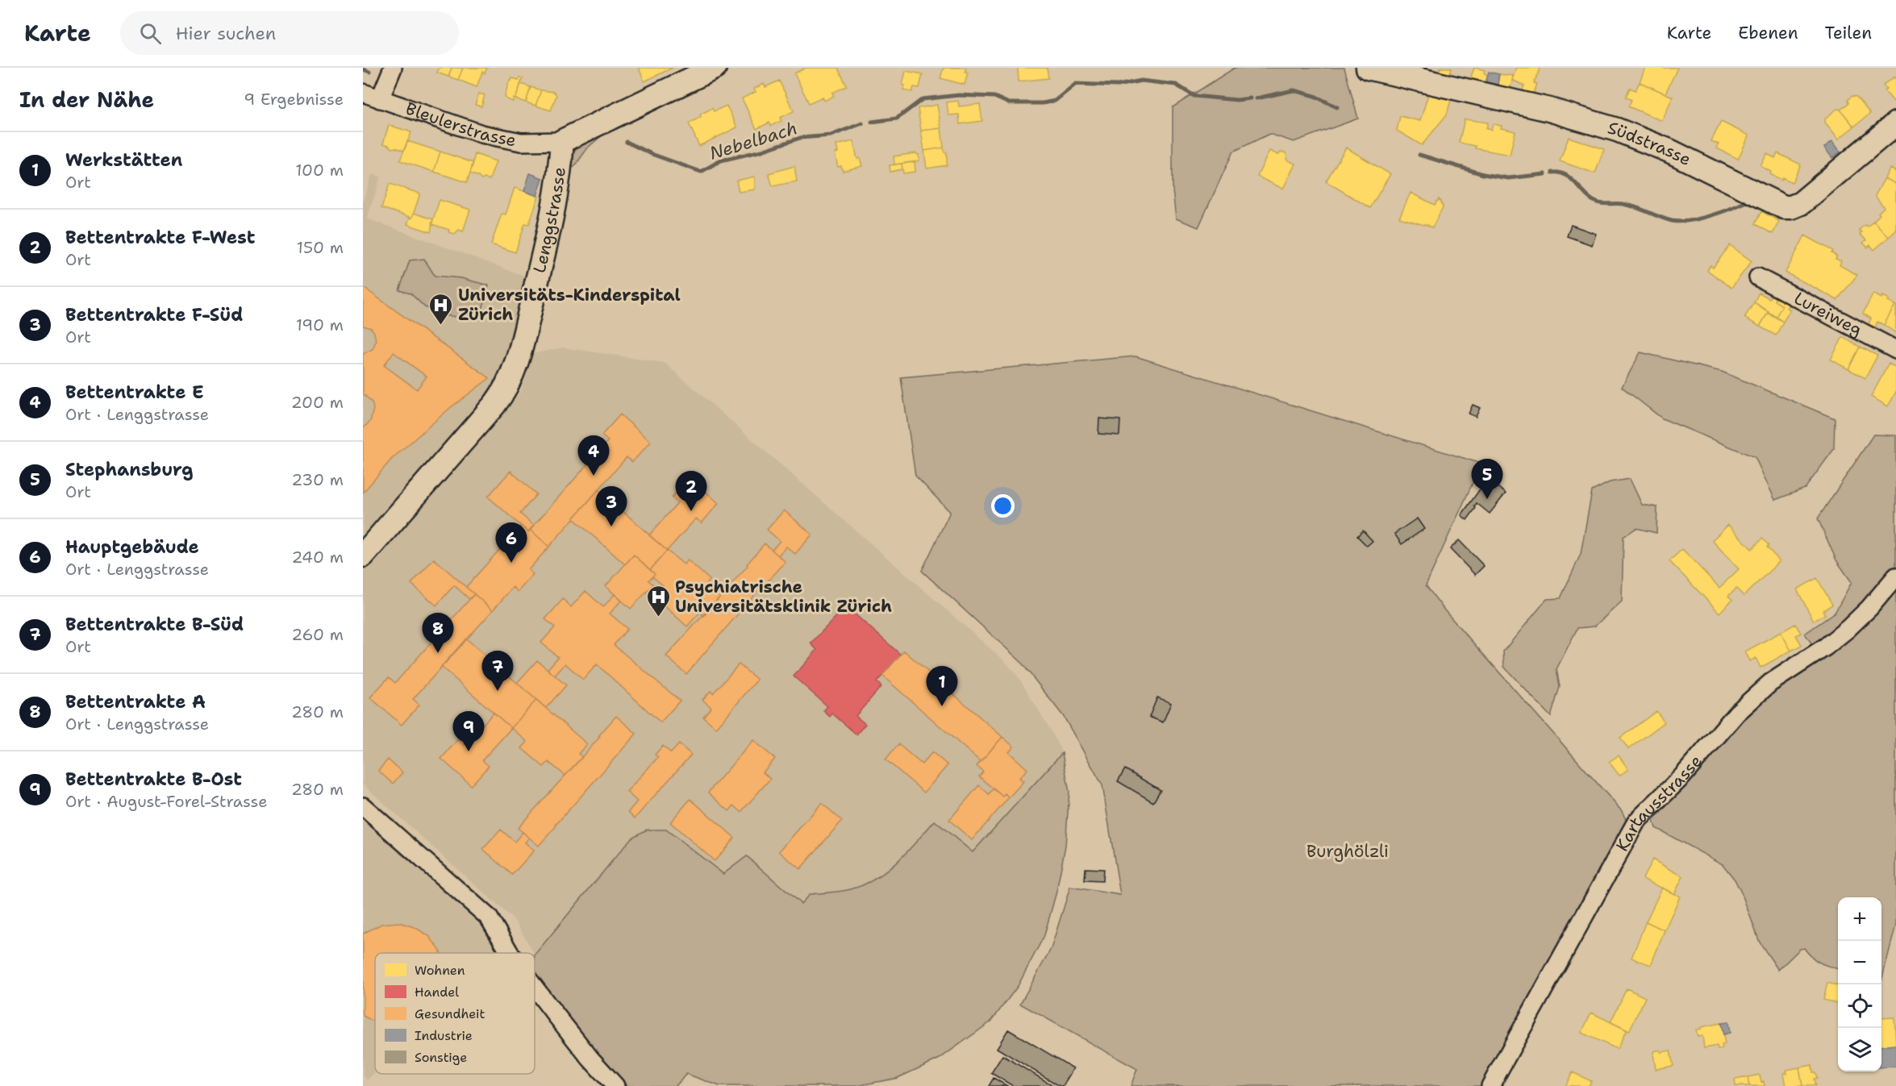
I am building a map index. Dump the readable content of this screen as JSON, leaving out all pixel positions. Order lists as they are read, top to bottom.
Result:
{
  "streets": {
    "street": [
      "Bleulerstrasse",
      "Südstrasse",
      "Lenggstrasse",
      "Lureiweg",
      "Kartausstrasse"
    ]
  },
  "crossings": [
    ["Bleulerstrasse", "Lenggstrasse"]
  ],
  "water": ["Nebelbach"],
  "parks": ["Burghölzli"],
  "places": {
    "hospital": ["Universitäts-Kinderspital Zürich", "Psychiatrische Universitätsklinik Zürich"]
  },
  "legend": [
    "Wohnen",
    "Handel",
    "Gesundheit",
    "Industrie",
    "Sonstige"
  ],
  "page": {
    "header": "Karte",
    "search": "Hier suchen",
    "nav": ["Karte", "Ebenen", "Teilen"],
    "heading": ["In der Nähe", "9 Ergebnisse"],
    "list": [
      {
        "mark": "1",
        "name": "Werkstätten",
        "note": "Ort",
        "value": "100 m"
      },
      {
        "mark": "2",
        "name": "Bettentrakte F-West",
        "note": "Ort",
        "value": "150 m"
      },
      {
        "mark": "3",
        "name": "Bettentrakte F-Süd",
        "note": "Ort",
        "value": "190 m"
      },
      {
        "mark": "4",
        "name": "Bettentrakte E",
        "note": "Ort · Lenggstrasse",
        "value": "200 m"
      },
      {
        "mark": "5",
        "name": "Stephansburg",
        "note": "Ort",
        "value": "230 m"
      },
      {
        "mark": "6",
        "name": "Hauptgebäude",
        "note": "Ort · Lenggstrasse",
        "value": "240 m"
      },
      {
        "mark": "7",
        "name": "Bettentrakte B-Süd",
        "note": "Ort",
        "value": "260 m"
      },
      {
        "mark": "8",
        "name": "Bettentrakte A",
        "note": "Ort · Lenggstrasse",
        "value": "280 m"
      },
      {
        "mark": "9",
        "name": "Bettentrakte B-Ost",
        "note": "Ort · August-Forel-Strasse",
        "value": "280 m"
      }
    ],
    "pins": [
      "4",
      "5",
      "2",
      "3",
      "6",
      "8",
      "7",
      "1",
      "9"
    ],
    "map_buttons": ["+", "−"]
  }
}
